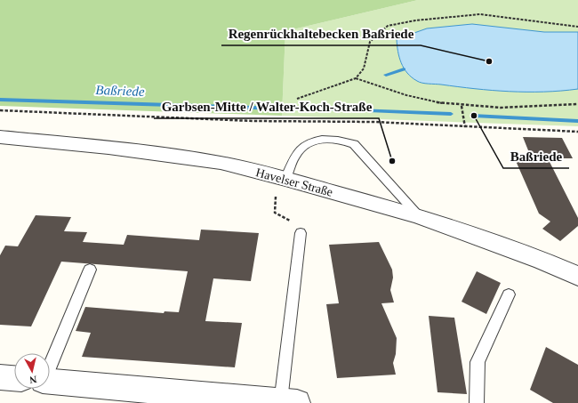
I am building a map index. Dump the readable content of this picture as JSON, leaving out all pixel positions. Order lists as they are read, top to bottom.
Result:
{
  "streets": {
    "street": ["Havelser Straße"]
  },
  "water": ["Baßriede"],
  "places": ["Regenrückhaltebecken Baßriede", "Baßriede", "Garbsen-Mitte / Walter-Koch-Straße"],
  "north": "bottom"
}
